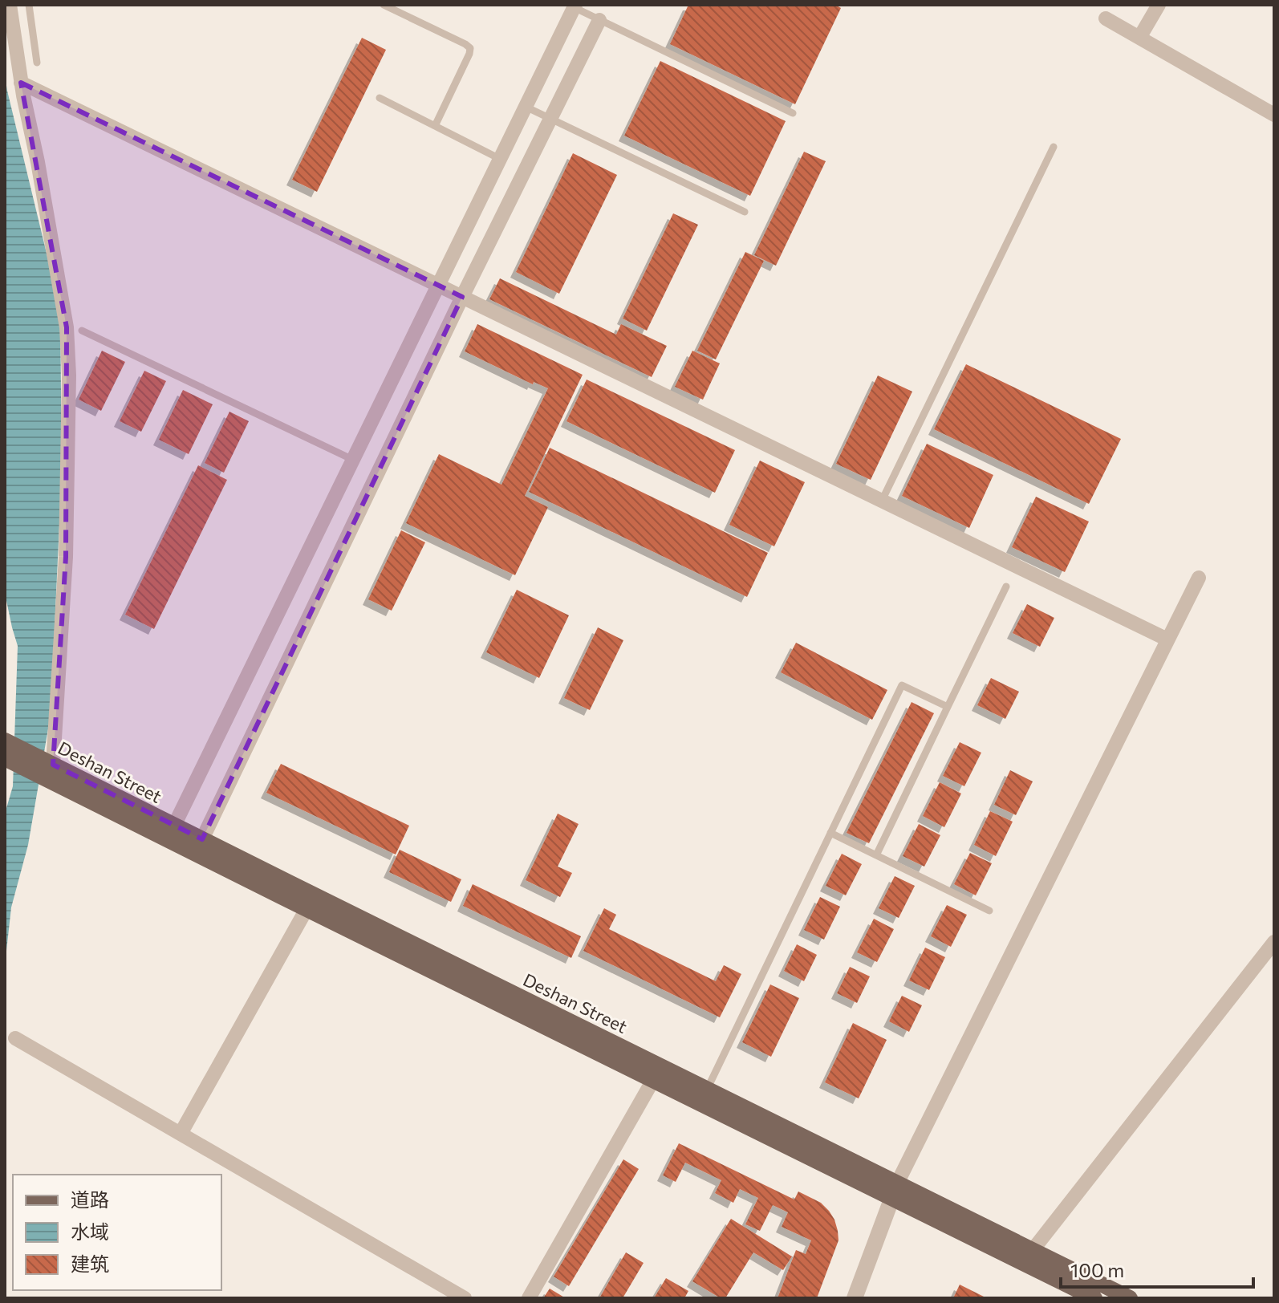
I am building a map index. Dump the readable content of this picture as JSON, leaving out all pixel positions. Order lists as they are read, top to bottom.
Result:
{
  "streets": {
    "main road": ["Deshan Street"]
  },
  "legend": ["道路", "水域", "建筑"],
  "scale_bar": "100 m"
}
